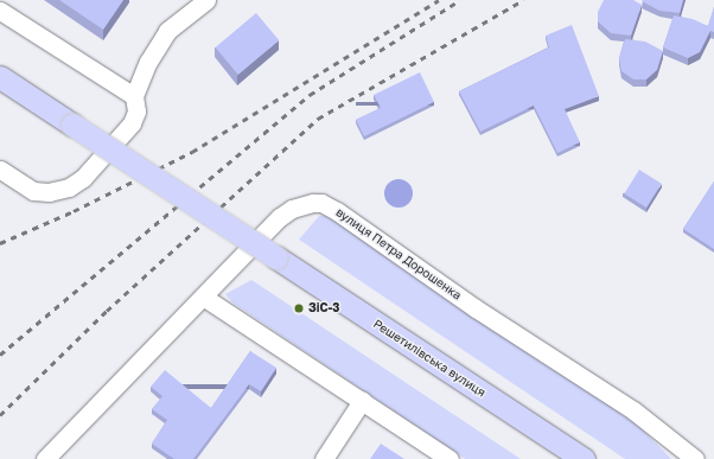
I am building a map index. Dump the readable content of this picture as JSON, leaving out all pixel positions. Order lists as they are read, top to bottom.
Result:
{
  "streets": {
    "main road": ["Решетилівська вулиця"],
    "street": ["вулиця Петра Дорошенка"]
  },
  "places": ["ЗіС-3"]
}
